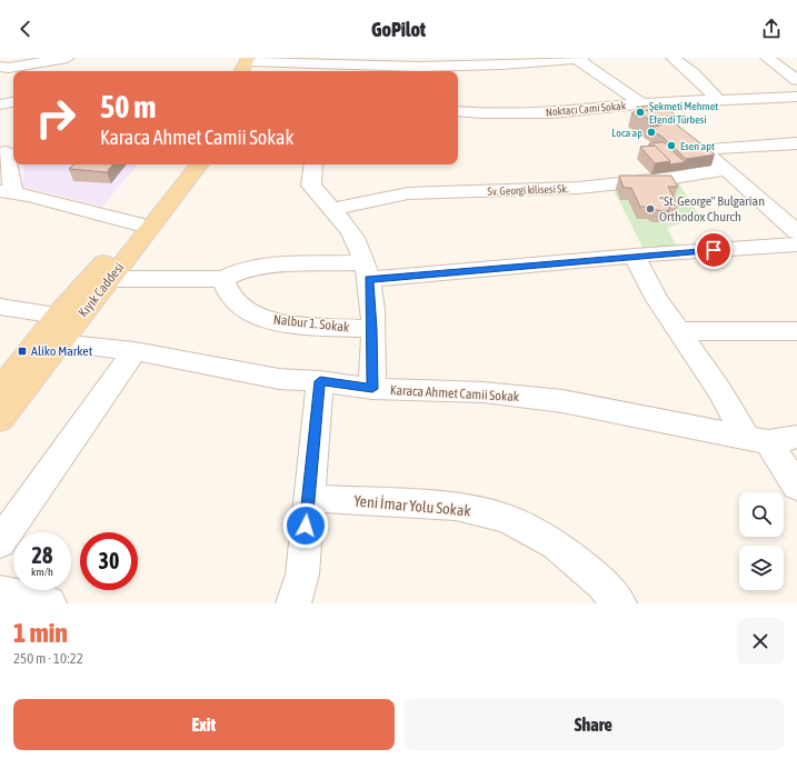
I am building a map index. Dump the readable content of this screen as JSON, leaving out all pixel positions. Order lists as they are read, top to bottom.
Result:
{
  "streets": {
    "main road": ["Kıyık Caddesi"],
    "street": [
      "Noktacı Cami Sokak",
      "Sv. Georgi kilisesi Sk.",
      "Nalbur 1. Sokak",
      "Karaca Ahmet Camii Sokak",
      "Yeni İmar Yolu Sokak"
    ]
  },
  "crossings": [
    ["Kıyık Caddesi", "Karaca Ahmet Camii Sokak"]
  ],
  "places": {
    "other": [
      "Şekmeti Mehmet Efendi Türbesi",
      "Loca ap",
      "Esen apt",
      "\"St. George\" Bulgarian Orthodox Church"
    ],
    "transit": ["Aliko Market"]
  },
  "page": {
    "header": "GoPilot",
    "turn": ["50 m", "Karaca Ahmet Camii Sokak"],
    "speed": "28 km/h",
    "limit": "30",
    "heading": ["1 min", "250 m · 10:22"],
    "buttons": ["Exit", "Share"]
  }
}
